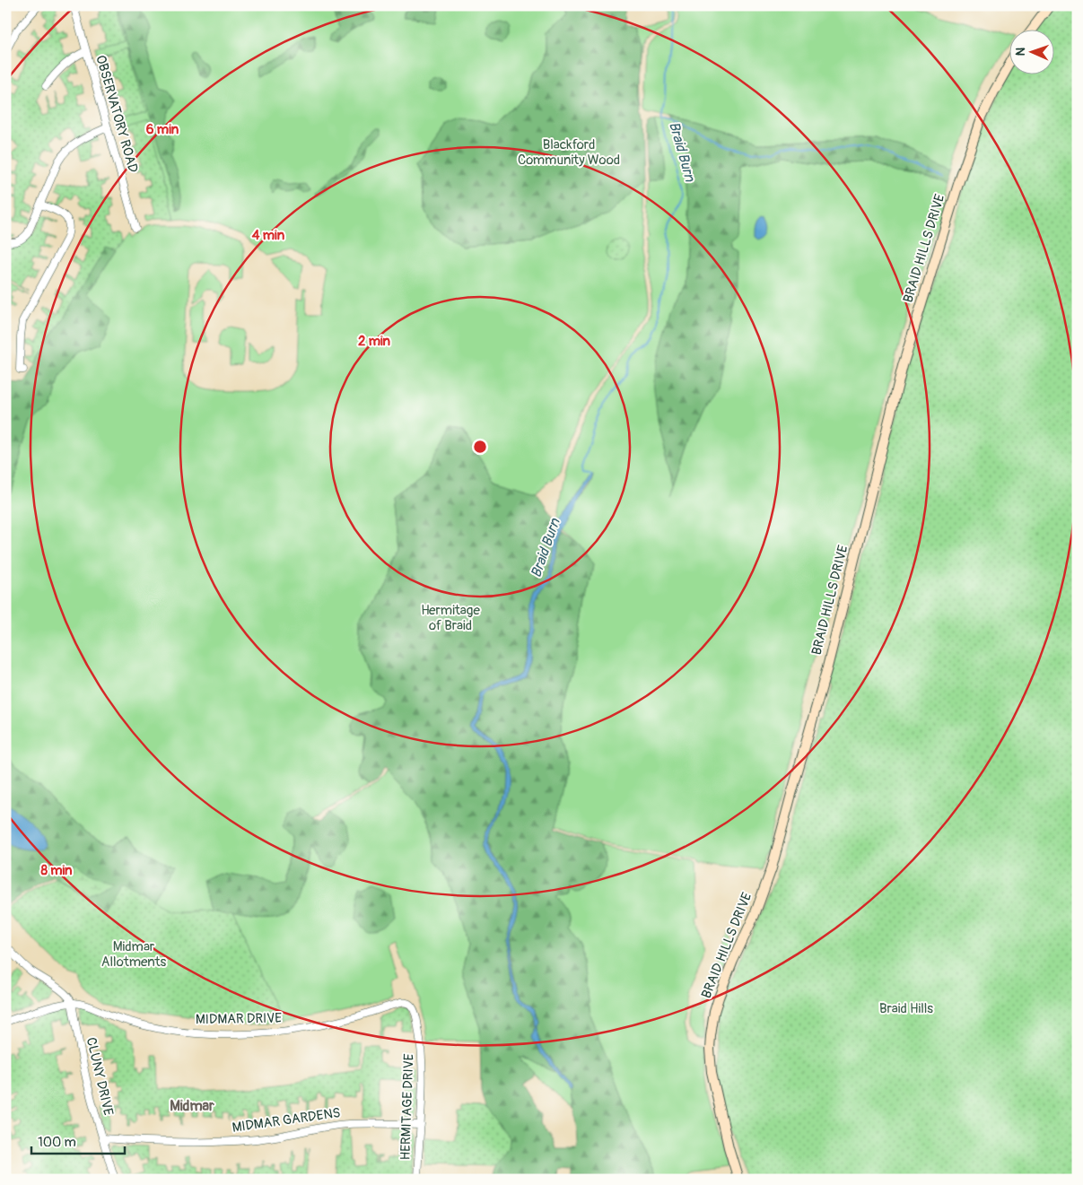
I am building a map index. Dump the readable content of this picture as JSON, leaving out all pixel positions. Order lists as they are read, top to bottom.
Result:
{
  "streets": {
    "street": [
      "OBSERVATORY ROAD",
      "BRAID HILLS DRIVE",
      "MIDMAR DRIVE",
      "CLUNY DRIVE",
      "HERMITAGE DRIVE",
      "MIDMAR GARDENS"
    ]
  },
  "crossings": [
    ["MIDMAR DRIVE", "CLUNY DRIVE"],
    ["MIDMAR DRIVE", "HERMITAGE DRIVE"],
    ["CLUNY DRIVE", "MIDMAR GARDENS"],
    ["HERMITAGE DRIVE", "MIDMAR GARDENS"]
  ],
  "districts": ["Midmar"],
  "water": ["Braid Burn"],
  "parks": [
    "Blackford Community Wood",
    "Hermitage of Braid",
    "Midmar Allotments",
    "Braid Hills"
  ],
  "scale_bar": "100 m",
  "north": "left",
  "rings": [
    "6 min",
    "4 min",
    "2 min",
    "8 min"
  ]
}
